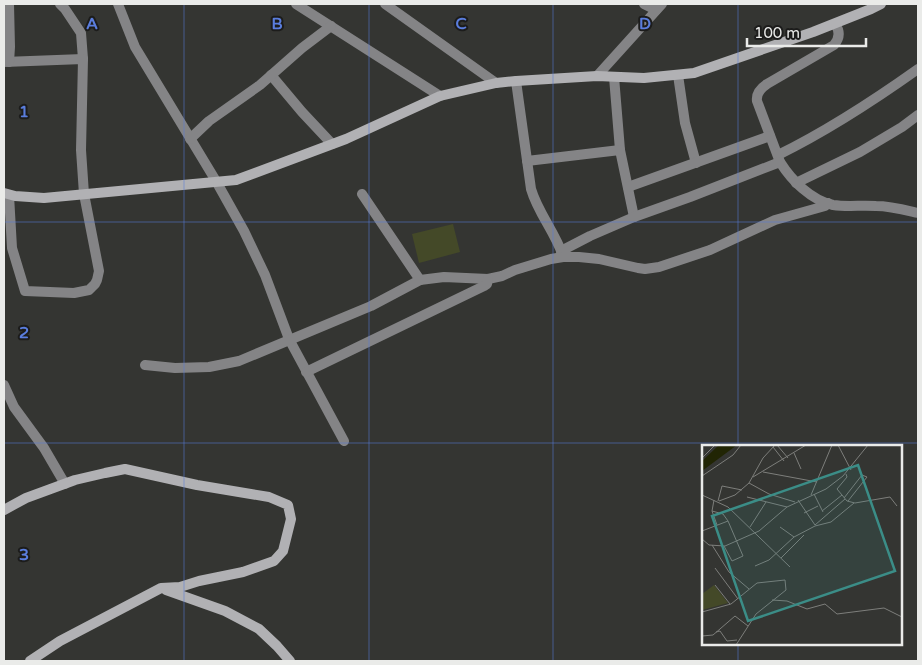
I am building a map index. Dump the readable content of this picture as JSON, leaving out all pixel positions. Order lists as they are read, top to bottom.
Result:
{
  "scale_bar": "100 m",
  "grid": {
    "columns": [
      "A",
      "B",
      "C",
      "D"
    ],
    "rows": ["1", "2", "3"]
  }
}
